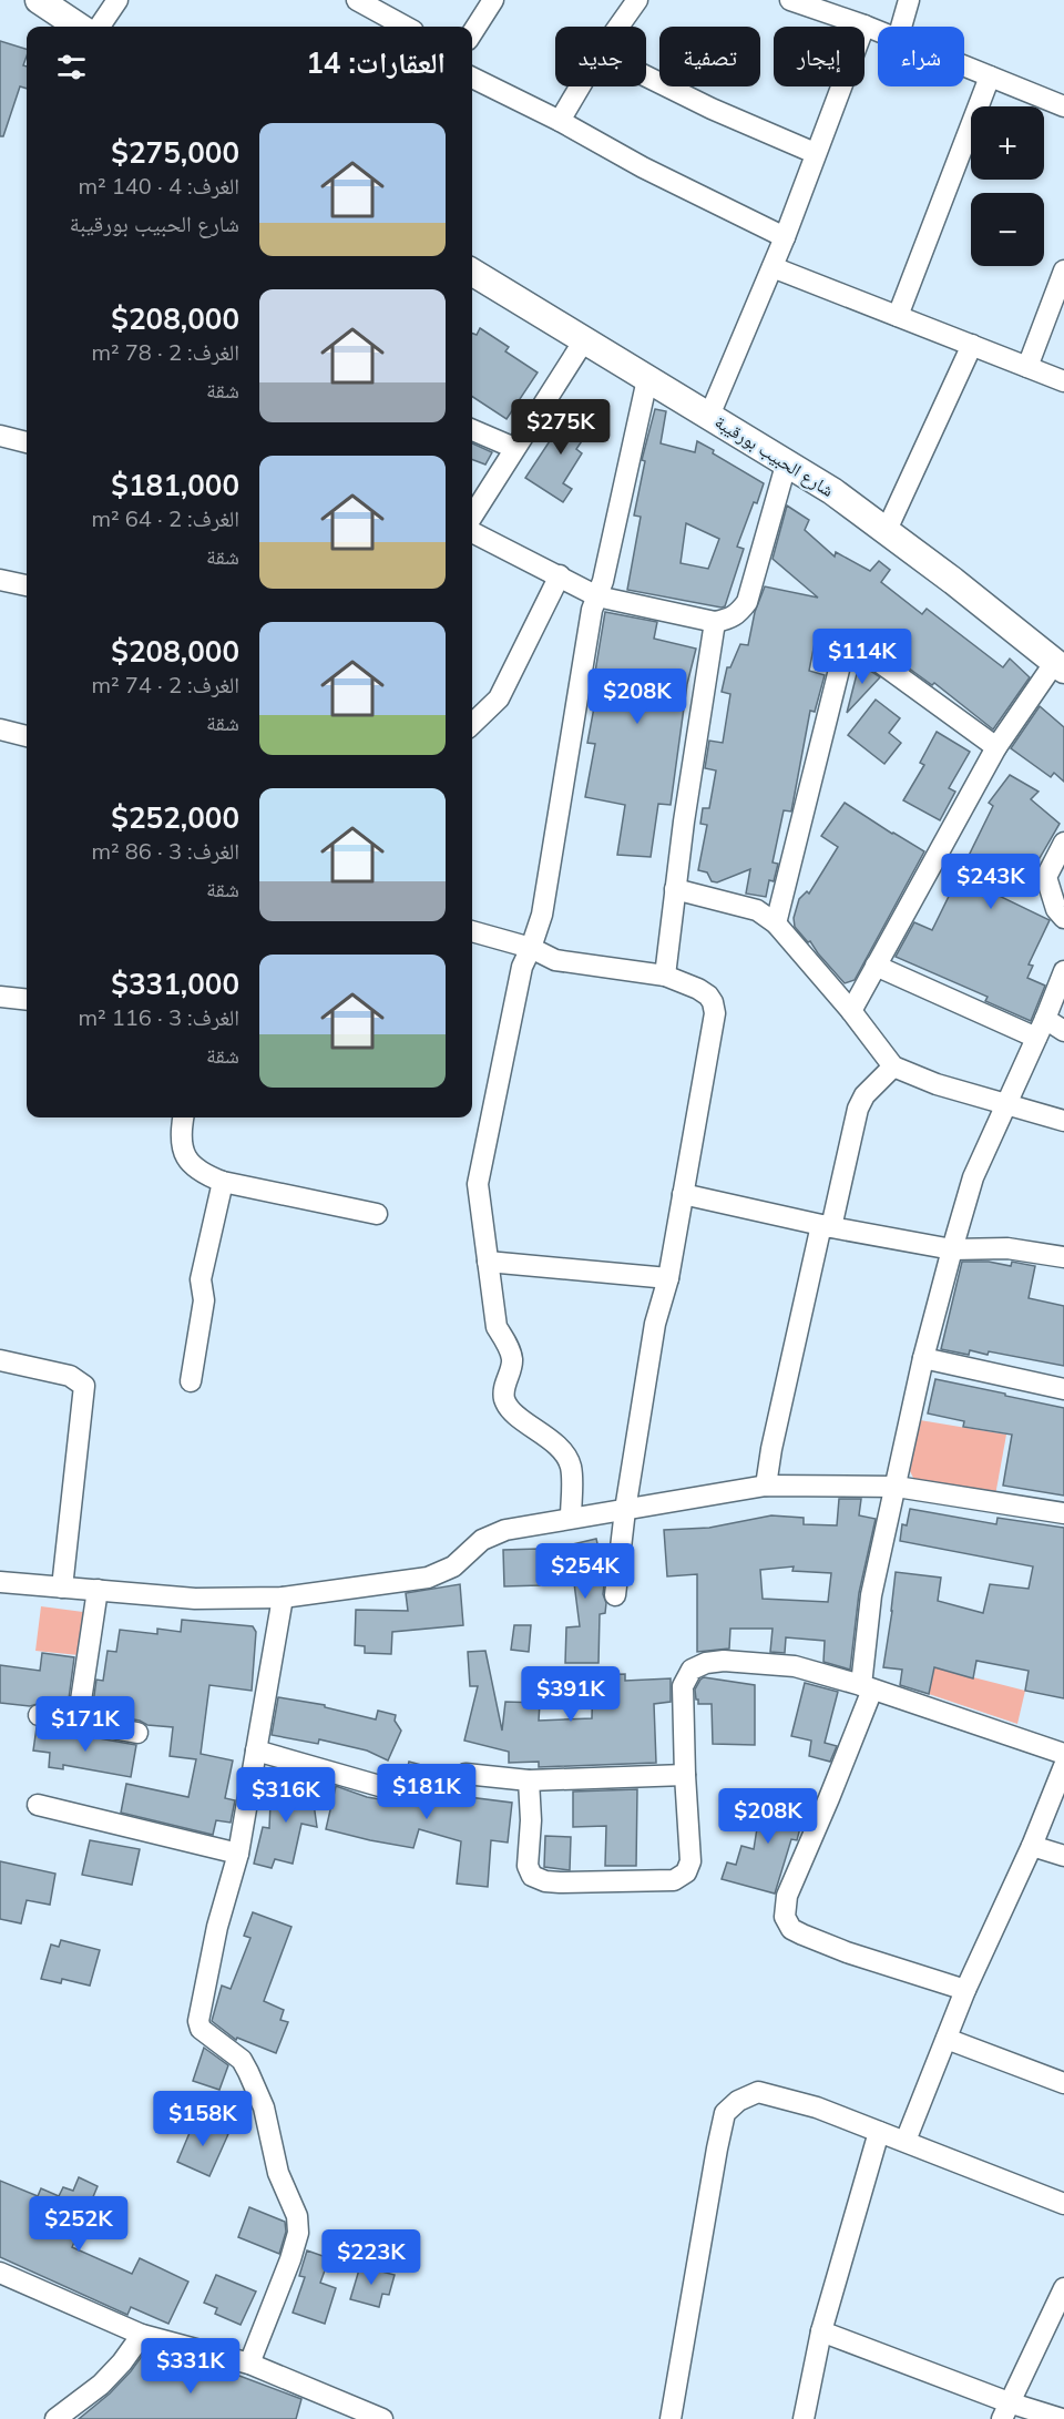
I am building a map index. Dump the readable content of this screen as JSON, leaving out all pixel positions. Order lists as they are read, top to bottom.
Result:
{
  "streets": {
    "street": ["شارع الحبيب بورقيبة"]
  },
  "page": {
    "chip": [
      "شراء",
      "إيجار",
      "تصفية",
      "جديد"
    ],
    "heading": "العقارات: 14",
    "map_buttons": ["+", "−"],
    "list": [
      {
        "name": "$275,000",
        "note": "الغرف: 4 · 140 m² · شارع الحبيب بورقيبة"
      },
      {
        "name": "$208,000",
        "note": "الغرف: 2 · 78 m² · شقة"
      },
      {
        "name": "$181,000",
        "note": "الغرف: 2 · 64 m² · شقة"
      },
      {
        "name": "$208,000",
        "note": "الغرف: 2 · 74 m² · شقة"
      },
      {
        "name": "$252,000",
        "note": "الغرف: 3 · 86 m² · شقة"
      },
      {
        "name": "$331,000",
        "note": "الغرف: 3 · 116 m² · شقة"
      }
    ],
    "price": [
      "$275K",
      "$114K",
      "$208K",
      "$243K",
      "$254K",
      "$391K",
      "$171K",
      "$181K",
      "$316K",
      "$208K",
      "$158K",
      "$252K",
      "$223K",
      "$331K"
    ]
  }
}
